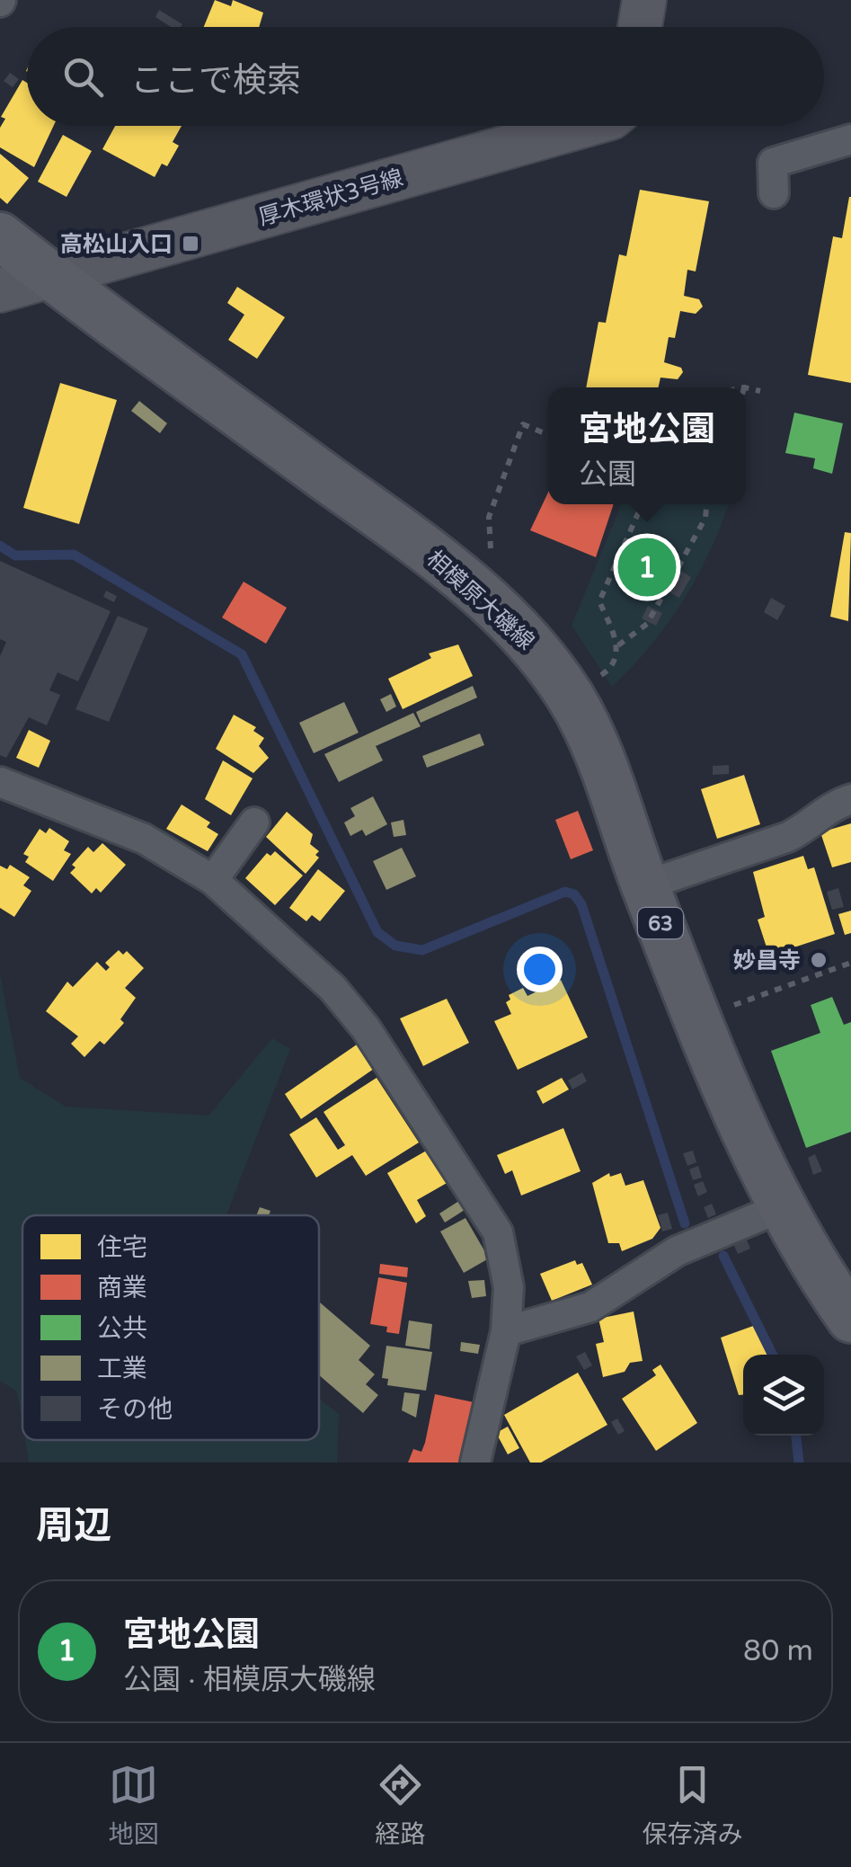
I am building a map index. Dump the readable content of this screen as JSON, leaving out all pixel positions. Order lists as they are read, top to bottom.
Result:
{
  "streets": {
    "main road": ["相模原大磯線", "63"],
    "street": ["厚木環状3号線"]
  },
  "crossings": [
    ["厚木環状3号線", "相模原大磯線"]
  ],
  "places": {
    "transit": ["高松山入口"],
    "other": ["妙昌寺"]
  },
  "legend": [
    "住宅",
    "商業",
    "公共",
    "工業",
    "その他"
  ],
  "page": {
    "search": "ここで検索",
    "popup": ["宮地公園", "公園"],
    "pins": "1",
    "heading": "周辺",
    "list": [
      {
        "mark": "1",
        "name": "宮地公園",
        "note": "公園 · 相模原大磯線",
        "value": "80 m"
      }
    ],
    "nav": ["地図", "経路", "保存済み"]
  }
}
